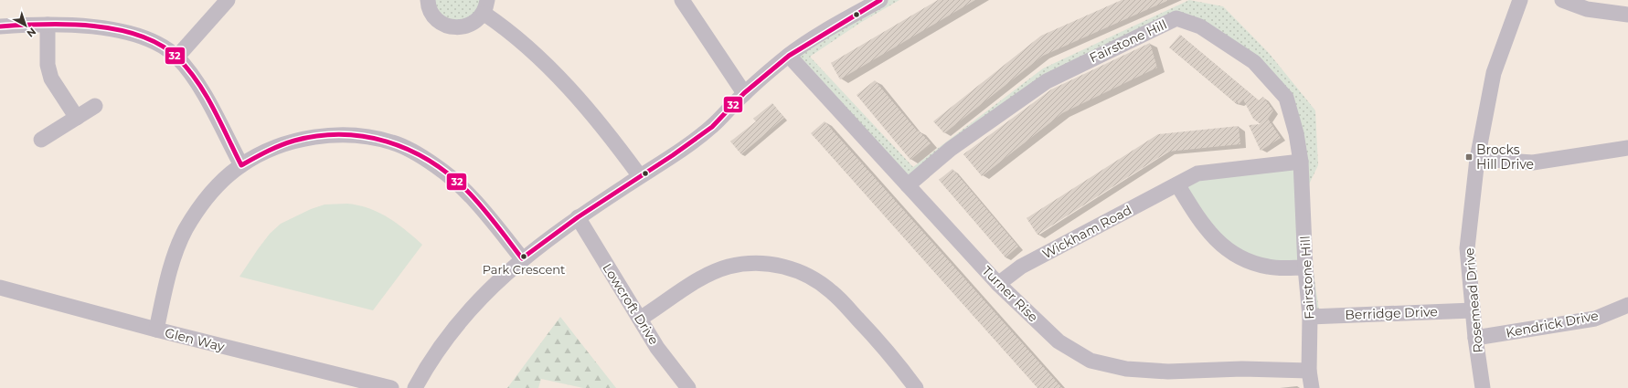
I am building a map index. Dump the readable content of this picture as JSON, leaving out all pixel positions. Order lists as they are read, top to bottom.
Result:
{
  "streets": {
    "street": [
      "Fairstone Hill",
      "Wickham Road",
      "Turner Rise",
      "Rosemead Drive",
      "Lowcroft Drive",
      "Berridge Drive",
      "Kendrick Drive",
      "Glen Way"
    ]
  },
  "crossings": [
    ["Fairstone Hill", "Wickham Road"],
    ["Fairstone Hill", "Turner Rise"],
    ["Fairstone Hill", "Berridge Drive"],
    ["Wickham Road", "Turner Rise"],
    ["Rosemead Drive", "Berridge Drive"],
    ["Rosemead Drive", "Kendrick Drive"]
  ],
  "places": {
    "transit": ["Brocks Hill Drive"],
    "other": ["Park Crescent"]
  },
  "lines": ["transit line 32"],
  "north": "bottom right"
}
